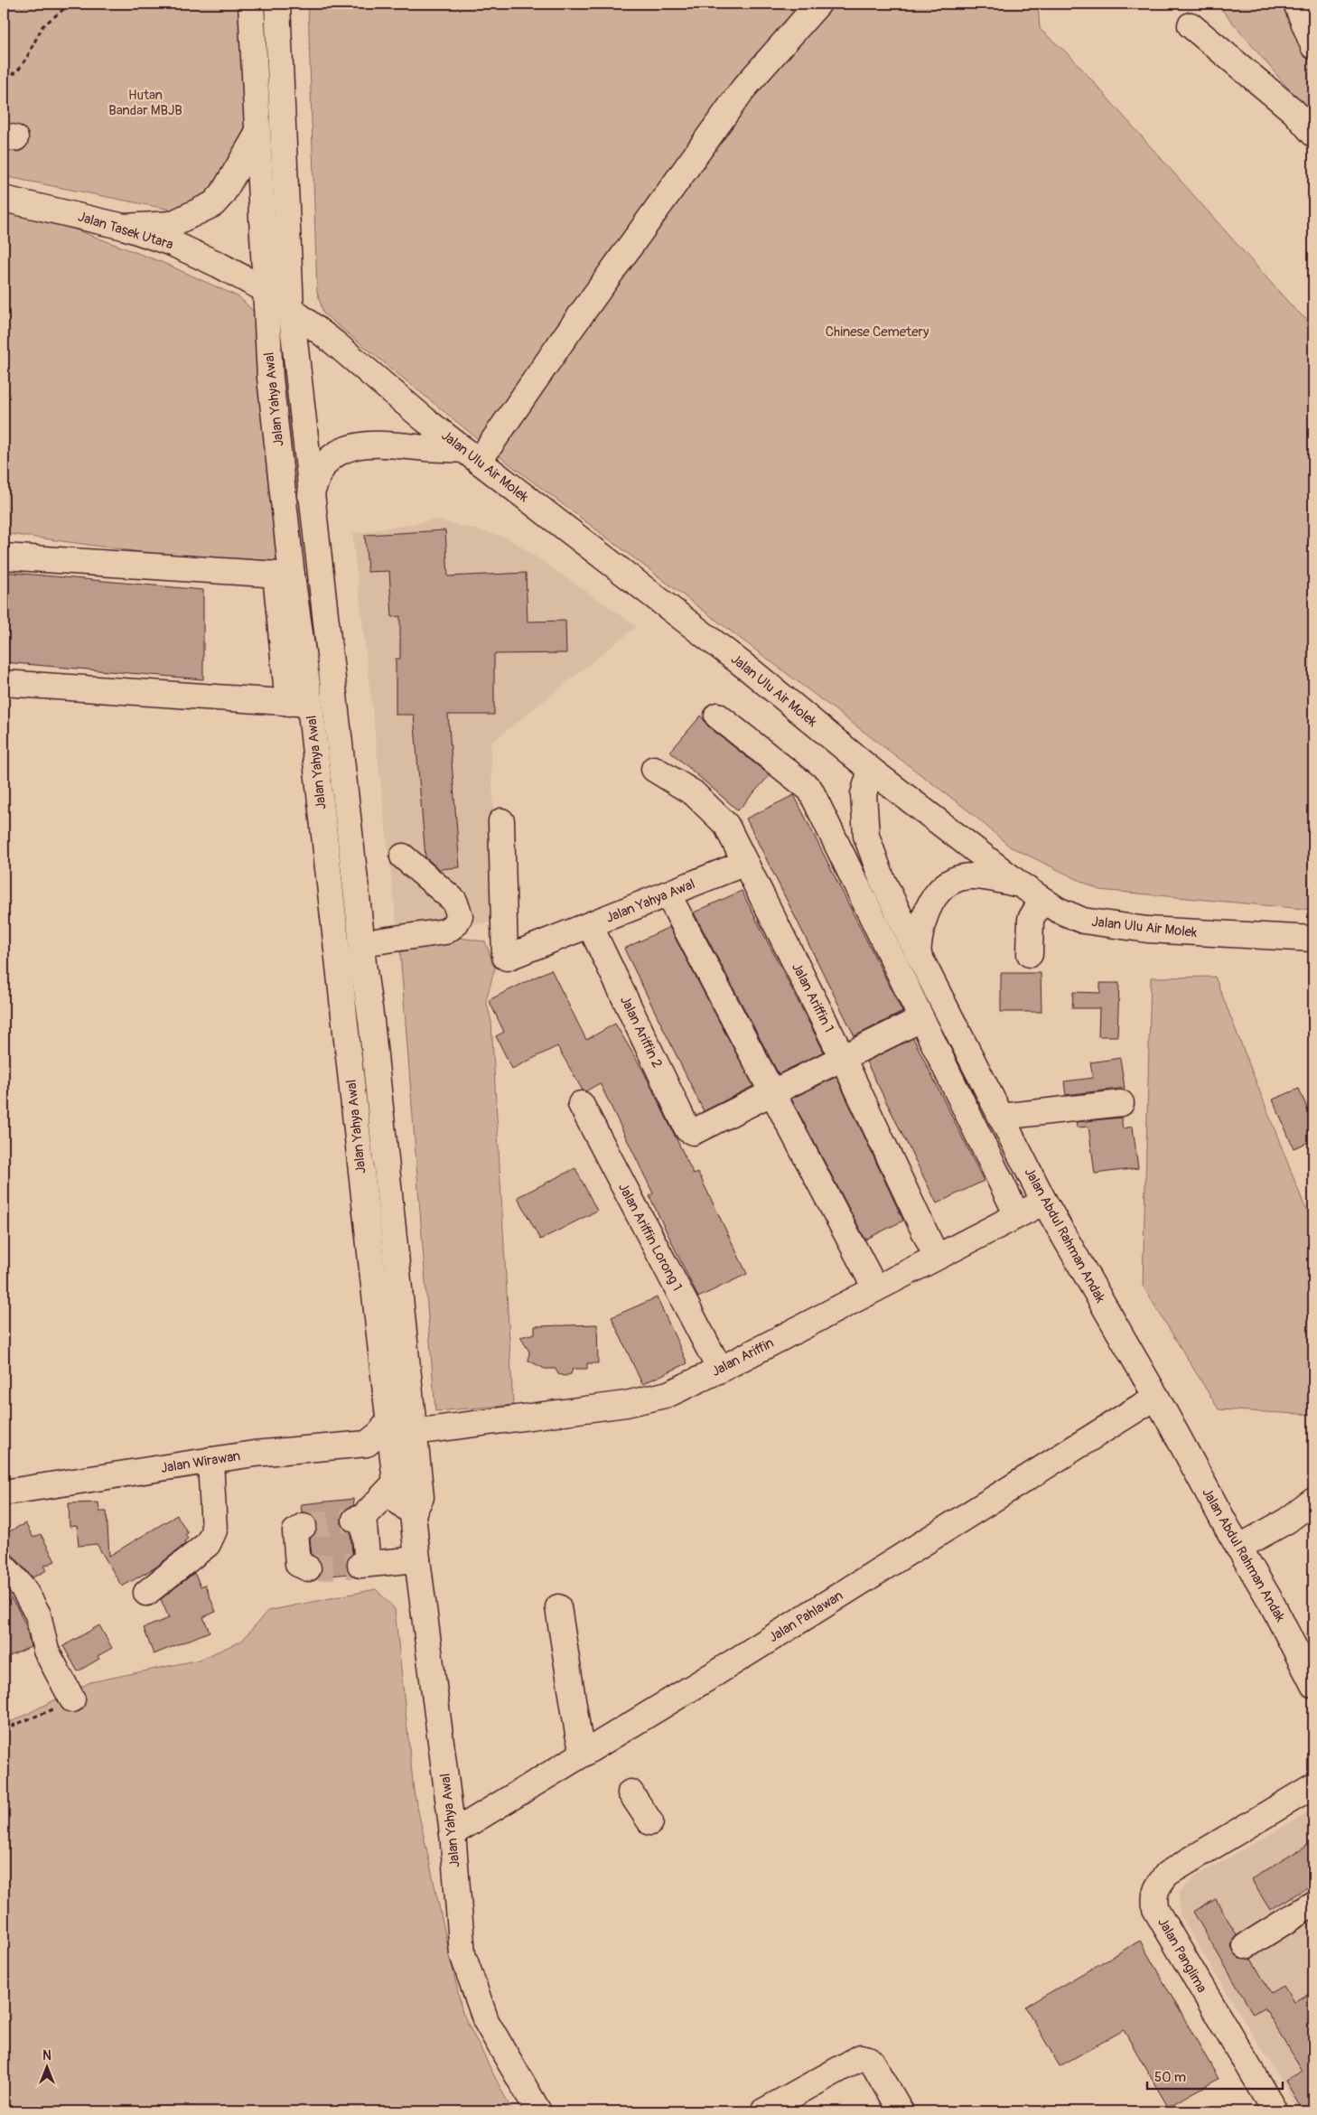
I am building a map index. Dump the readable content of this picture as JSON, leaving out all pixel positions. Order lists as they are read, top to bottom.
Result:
{
  "streets": {
    "street": [
      "Jalan Tasek Utara",
      "Jalan Yahya Awal",
      "Jalan Ulu Air Molek",
      "Jalan Ariffin 1",
      "Jalan Ariffin 2",
      "Jalan Abdul Rahman Andak",
      "Jalan Ariffin Lorong 1",
      "Jalan Ariffin",
      "Jalan Wirawan",
      "Jalan Pahlawan",
      "Jalan Panglima"
    ]
  },
  "crossings": [
    ["Jalan Tasek Utara", "Jalan Yahya Awal"],
    ["Jalan Tasek Utara", "Jalan Ulu Air Molek"],
    ["Jalan Yahya Awal", "Jalan Ulu Air Molek"],
    ["Jalan Yahya Awal", "Jalan Ariffin 1"],
    ["Jalan Yahya Awal", "Jalan Ariffin 2"],
    ["Jalan Yahya Awal", "Jalan Ariffin"],
    ["Jalan Yahya Awal", "Jalan Pahlawan"],
    ["Jalan Ulu Air Molek", "Jalan Abdul Rahman Andak"],
    ["Jalan Ariffin 1", "Jalan Ariffin"],
    ["Jalan Abdul Rahman Andak", "Jalan Ariffin"],
    ["Jalan Abdul Rahman Andak", "Jalan Pahlawan"],
    ["Jalan Ariffin Lorong 1", "Jalan Ariffin"]
  ],
  "parks": ["Hutan Bandar MBJB", "Chinese Cemetery"],
  "scale_bar": "50 m",
  "north": "top"
}
